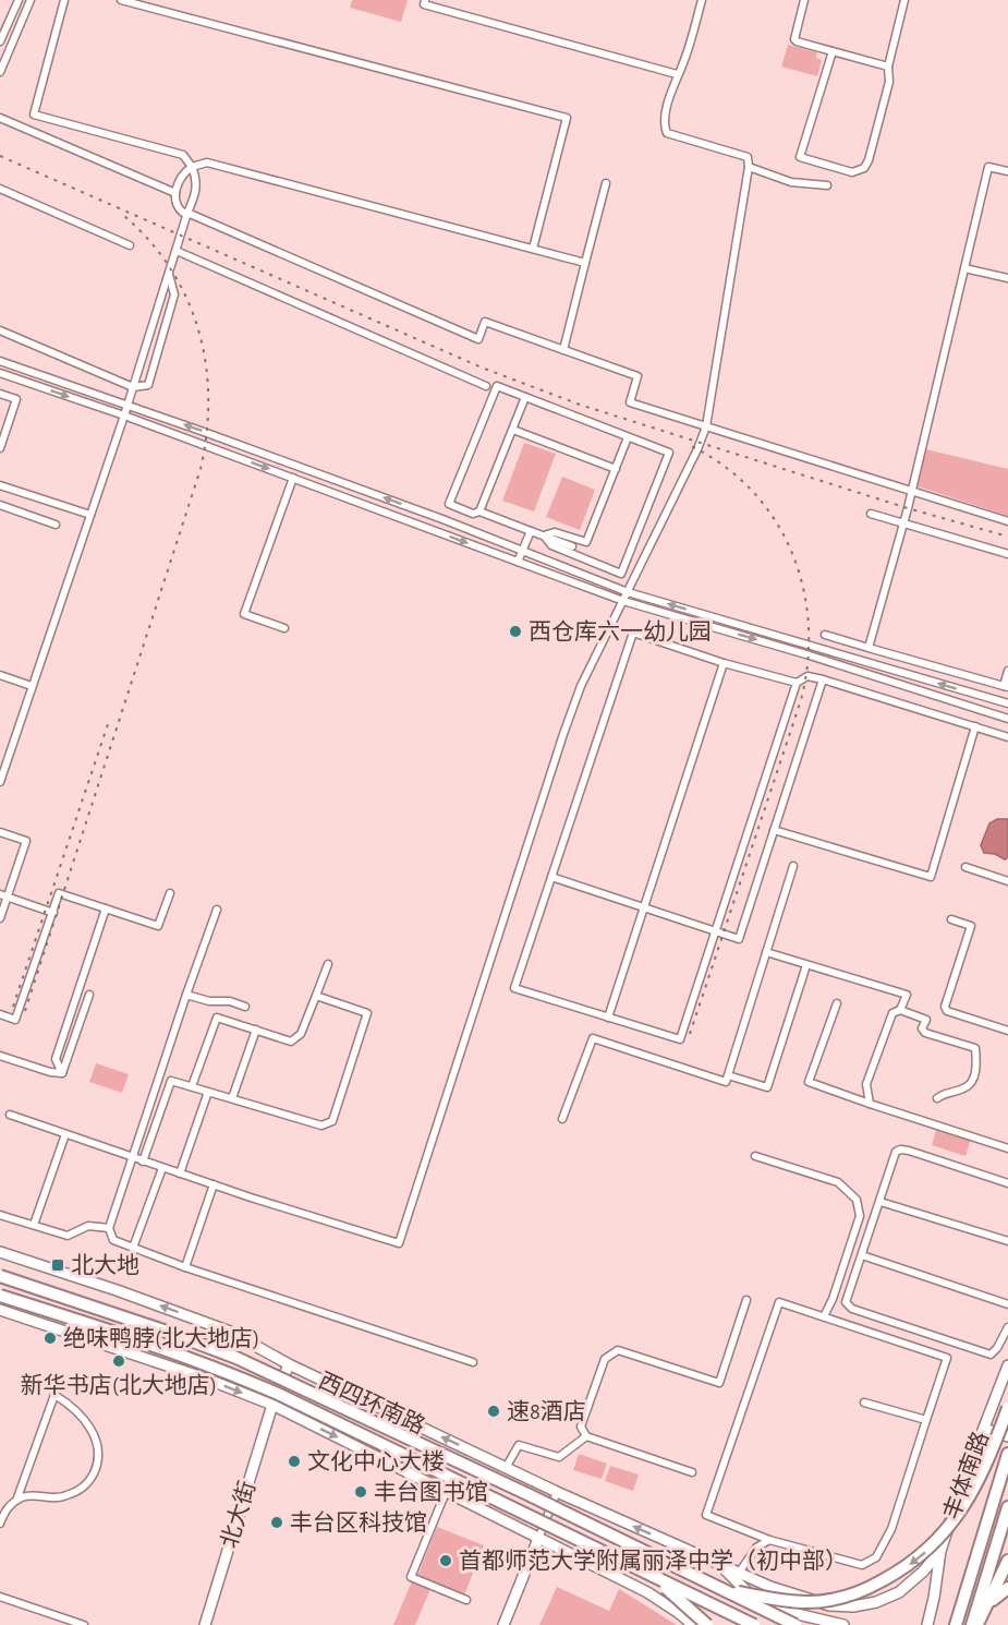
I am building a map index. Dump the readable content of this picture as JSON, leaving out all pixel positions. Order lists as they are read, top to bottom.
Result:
{
  "streets": {
    "highway": ["西四环南路", "丰体南路"],
    "street": ["北大街"]
  },
  "crossings": [
    ["西四环南路", "北大街"]
  ],
  "places": {
    "other": [
      "西仓库六一幼儿园",
      "绝味鸭脖(北大地店)",
      "新华书店(北大地店)",
      "速8酒店",
      "文化中心大楼",
      "丰台图书馆",
      "丰台区科技馆",
      "首都师范大学附属丽泽中学（初中部）"
    ],
    "transit": ["北大地"]
  }
}
